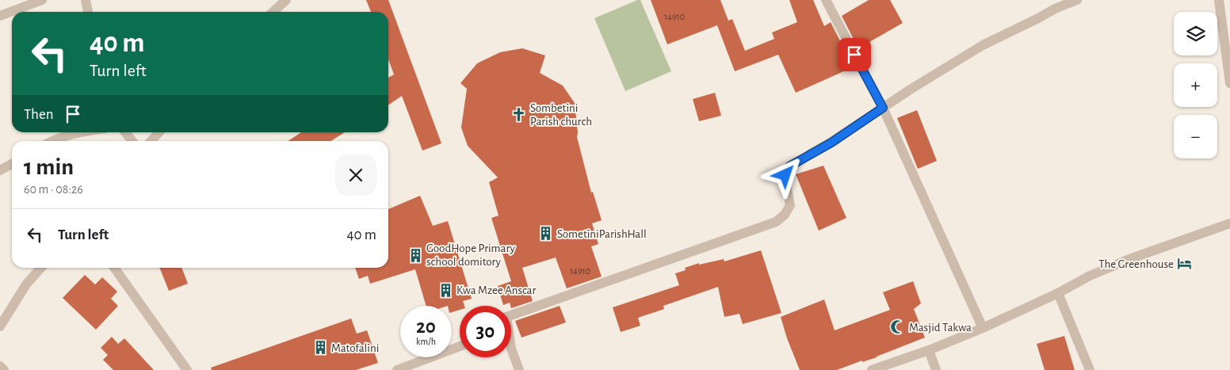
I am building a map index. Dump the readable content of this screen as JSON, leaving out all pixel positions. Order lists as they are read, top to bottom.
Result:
{
  "places": {
    "church": ["Sombetini Parish church"],
    "building": [
      "SometiniParishHall",
      "GoodHope Primary school domitory",
      "Kwa Mzee Anscar",
      "Matofalini"
    ],
    "hotel": ["The Greenhouse"],
    "mosque": ["Masjid Takwa"]
  },
  "house_numbers": ["14910", "14910"],
  "page": {
    "map_buttons": ["+", "−"],
    "turn": ["40 m", "Turn left"],
    "then": "Then",
    "heading": ["1 min", "60 m · 08:26"],
    "list": [
      {
        "name": "Turn left",
        "value": "40 m"
      }
    ],
    "speed": "20 km/h",
    "limit": "30"
  }
}
